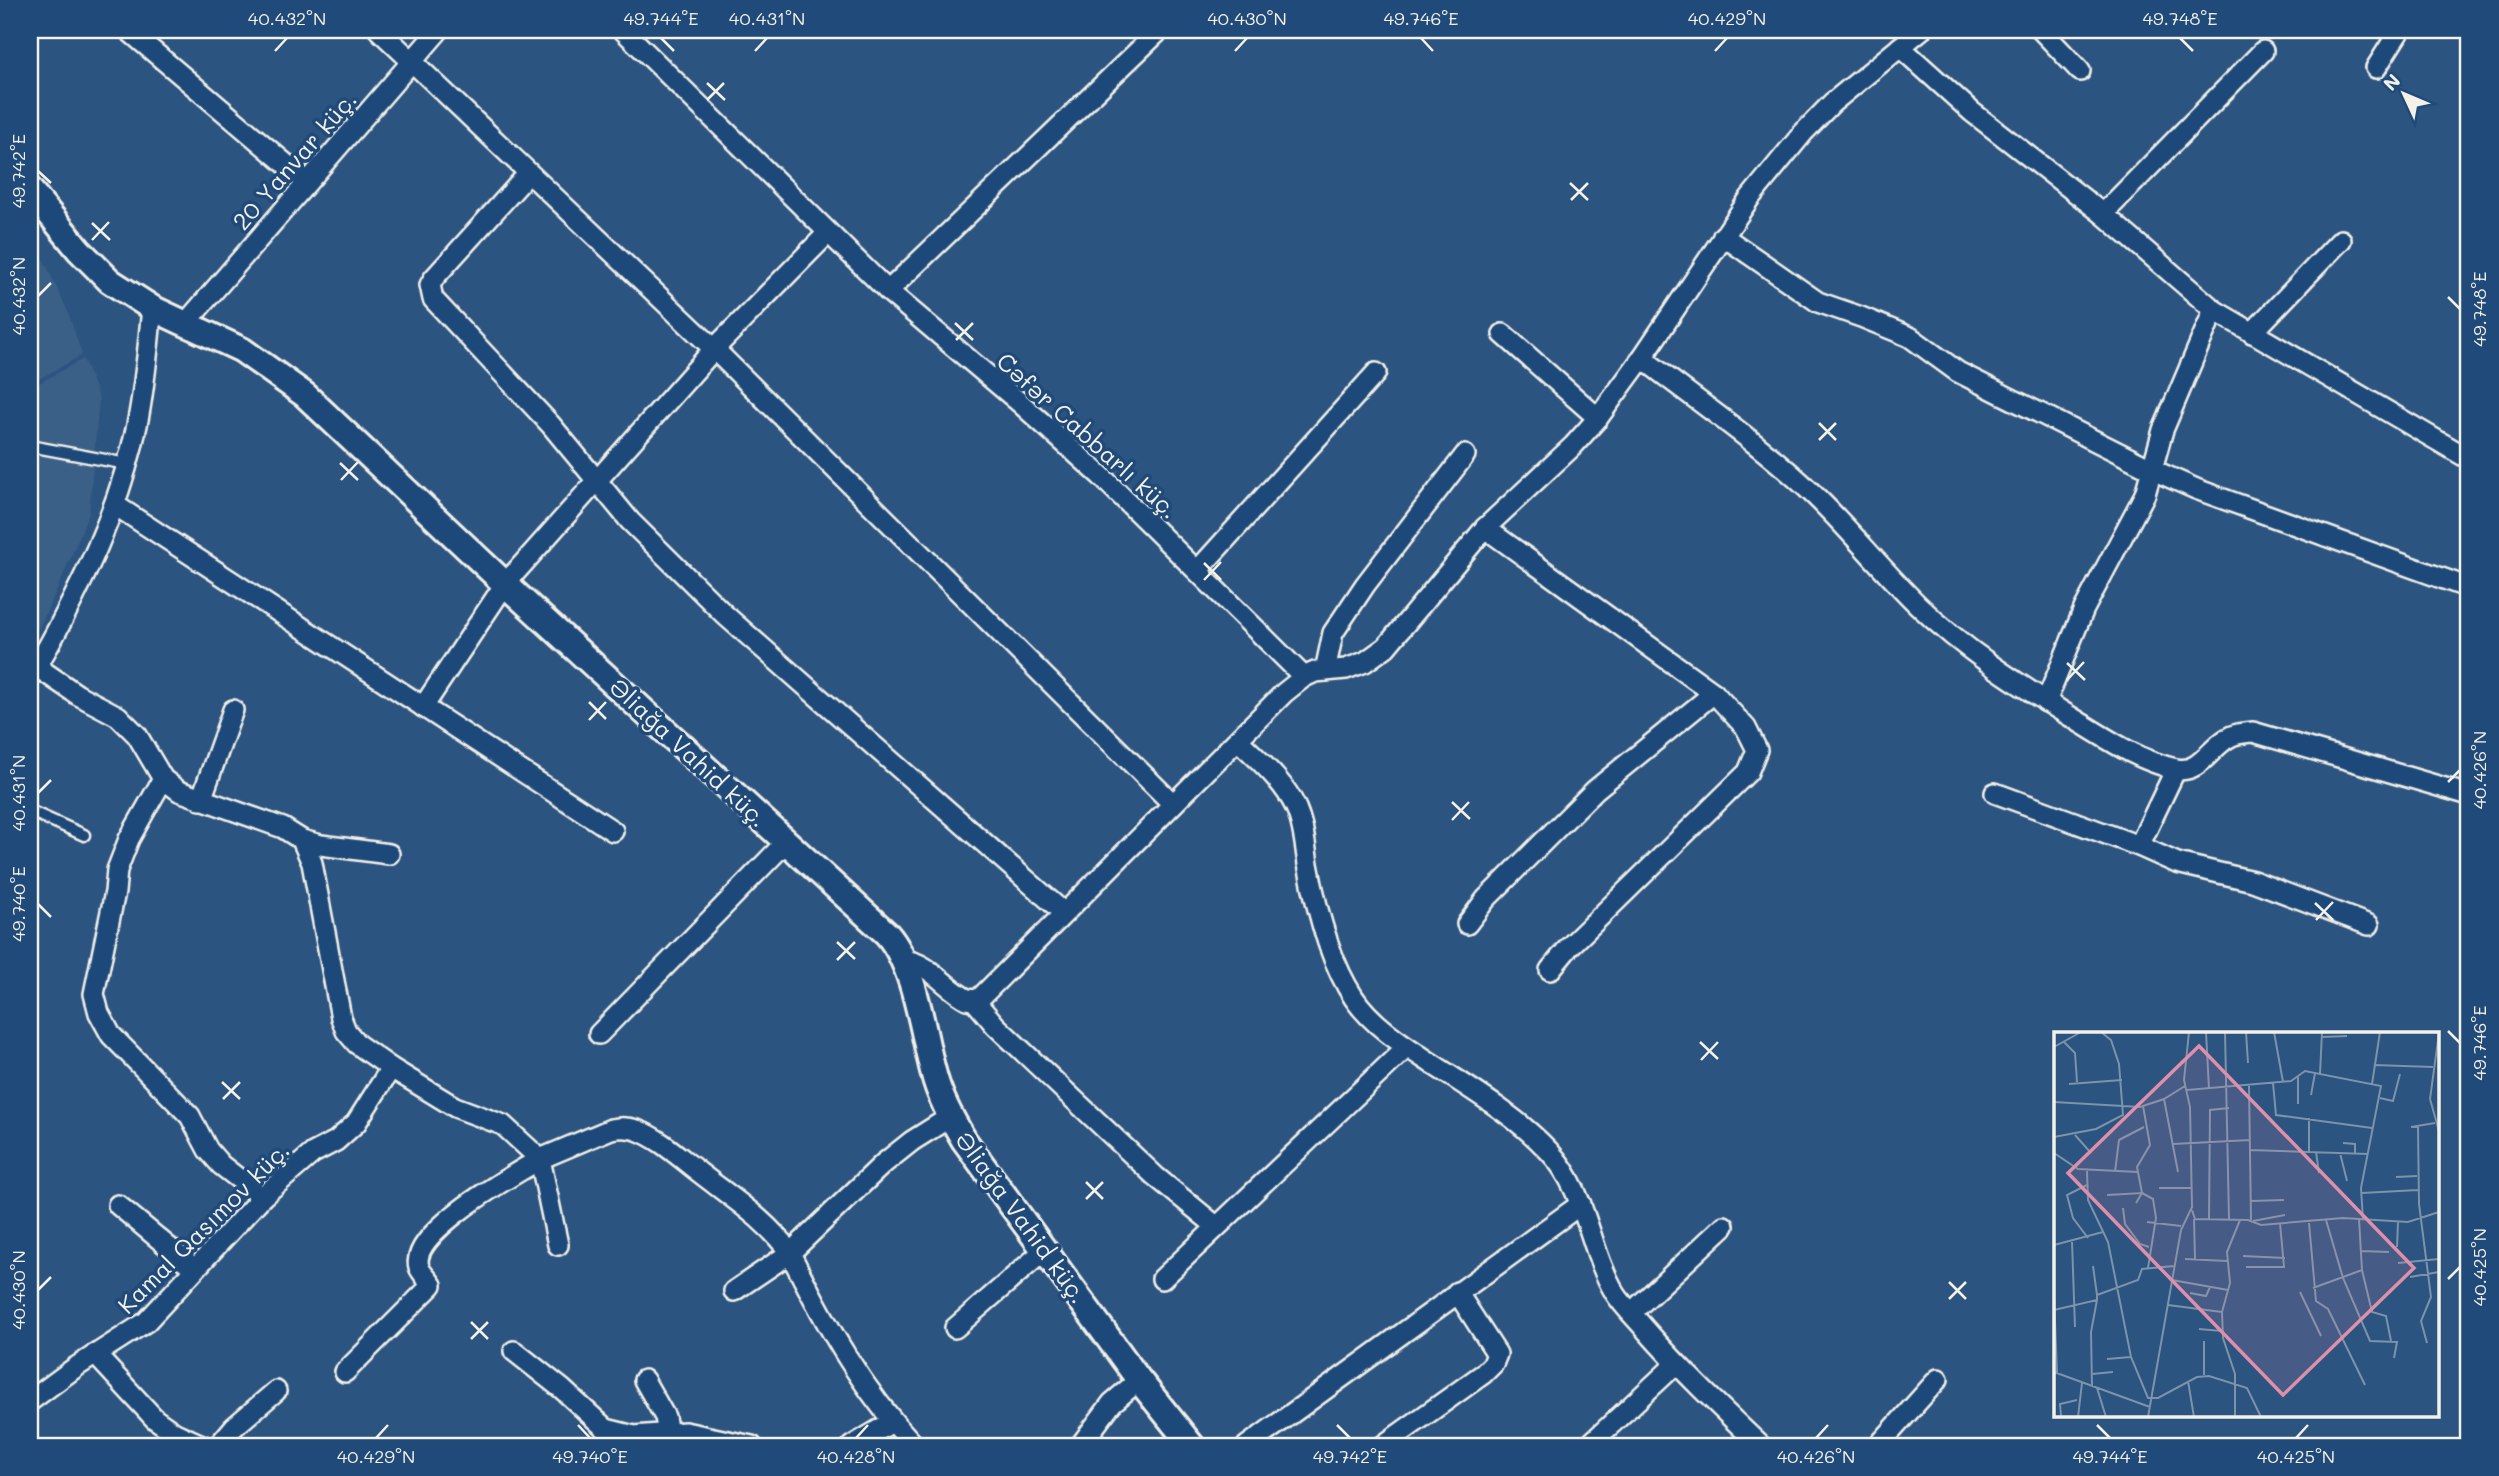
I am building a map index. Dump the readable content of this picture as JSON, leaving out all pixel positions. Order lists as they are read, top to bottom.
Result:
{
  "streets": {
    "street": [
      "20 Yanvar küç.",
      "Cəfər Cabbarlı küç.",
      "Əliağa Vahid küç.",
      "Kamal Qasımov küç."
    ]
  },
  "crossings": [
    ["20 Yanvar küç.", "Əliağa Vahid küç."]
  ],
  "north": "top left",
  "coordinates": [
    "40.432°N",
    "49.744°E",
    "40.431°N",
    "40.430°N",
    "49.746°E",
    "40.429°N",
    "49.748°E",
    "49.742°E",
    "40.426°N",
    "49.740°E",
    "40.425°N",
    "40.428°N"
  ]
}
